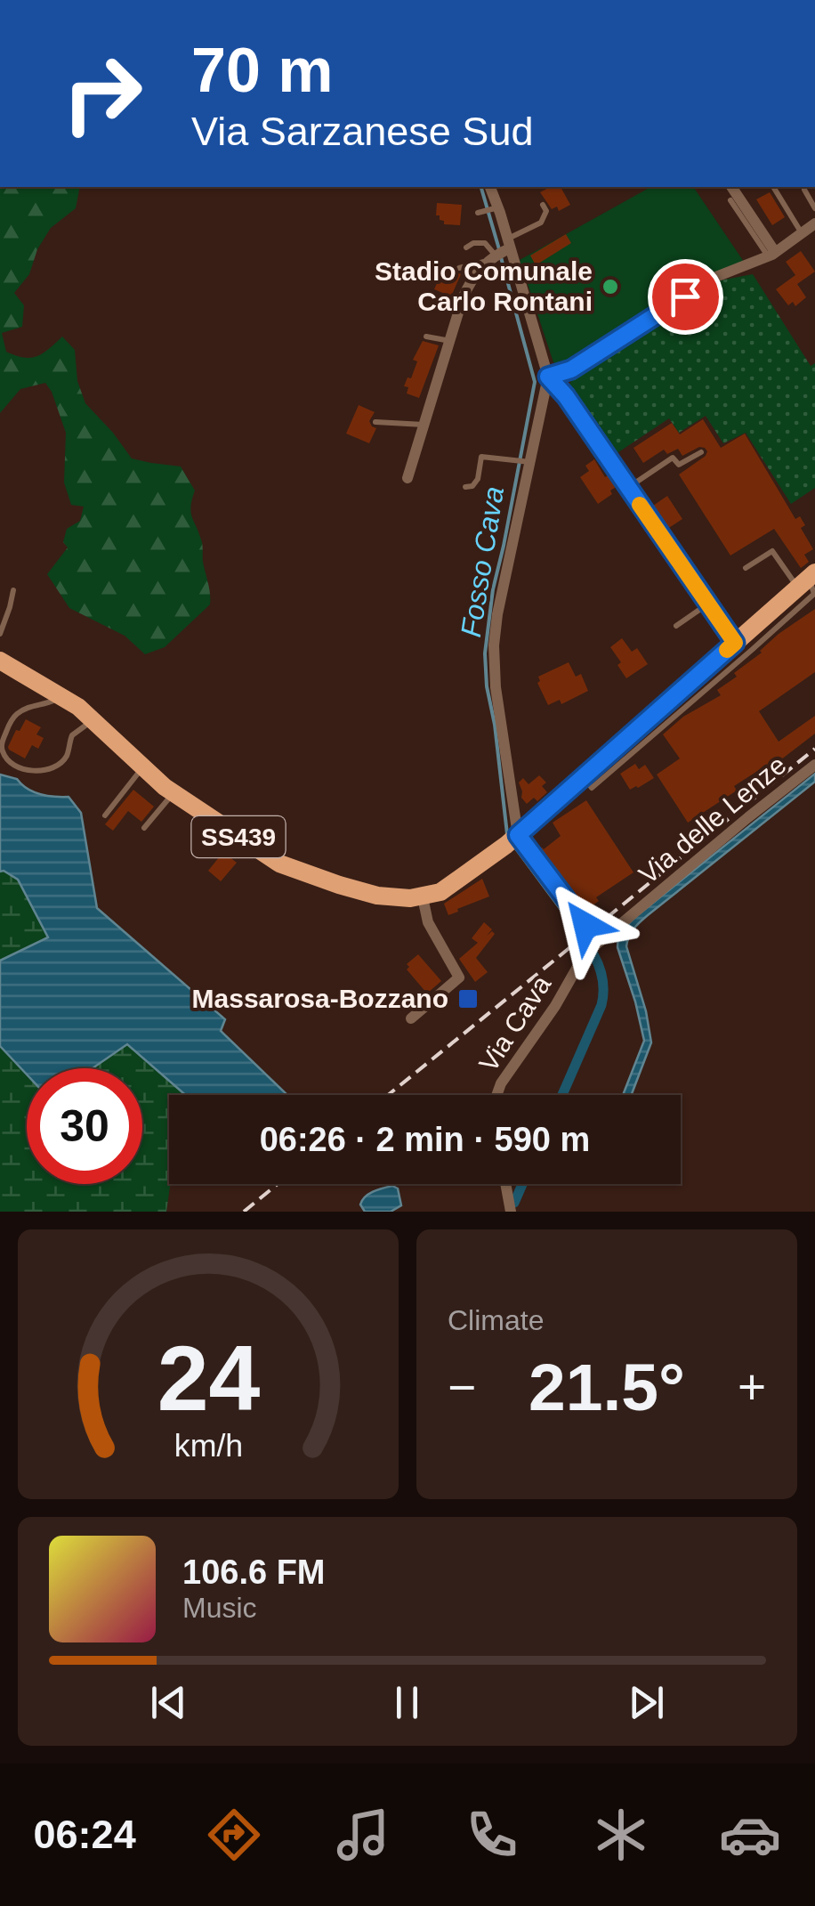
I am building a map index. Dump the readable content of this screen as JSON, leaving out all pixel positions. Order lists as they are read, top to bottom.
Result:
{
  "streets": {
    "main road": ["SS439"],
    "street": ["Via delle Lenze", "Via Cava"]
  },
  "crossings": [
    ["Via delle Lenze", "Via Cava"]
  ],
  "water": ["Fosso Cava"],
  "places": {
    "other": ["Stadio Comunale Carlo Rontani"],
    "transit": ["Massarosa-Bozzano"]
  },
  "page": {
    "turn": ["70 m", "Via Sarzanese Sud"],
    "limit": "30",
    "trip": "06:26 · 2 min · 590 m",
    "tile": "Climate",
    "heat": ["−", "21.5°", "+"],
    "song": ["106.6 FM", "Music"],
    "tabs": "06:24",
    "gauge": ["24", "km/h"]
  }
}
